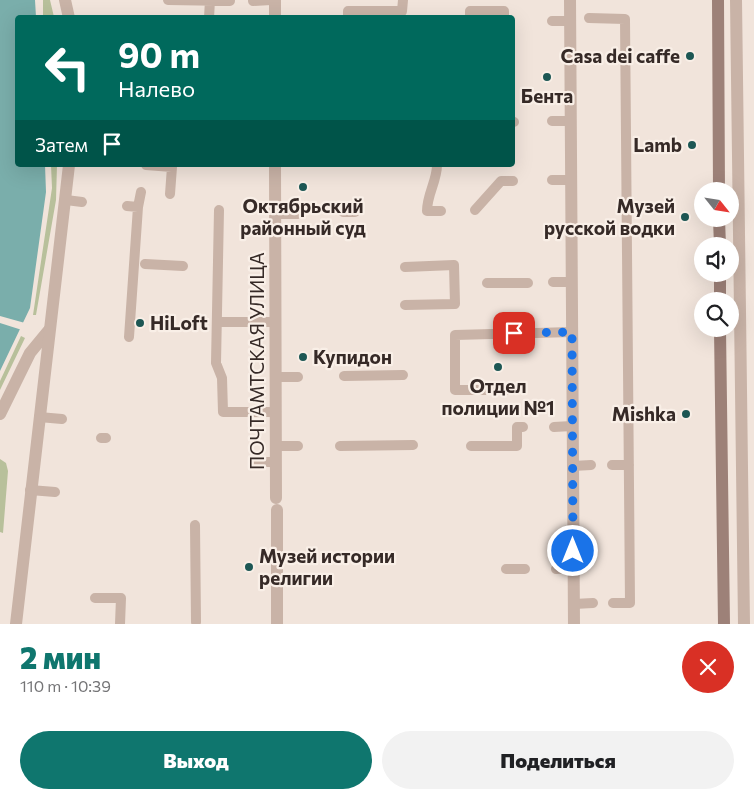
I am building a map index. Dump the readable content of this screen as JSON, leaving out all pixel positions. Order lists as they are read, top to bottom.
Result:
{
  "streets": {
    "street": ["ПОЧТАМТСКАЯ УЛИЦА"]
  },
  "places": [
    "Casa dei caffe",
    "Бента",
    "Lamb",
    "Октябрьский районный суд",
    "Музей русской водки",
    "HiLoft",
    "Купидон",
    "Отдел полиции №1",
    "Mishka",
    "Музей истории религии"
  ],
  "north": "bottom right",
  "page": {
    "turn": ["90 m", "Налево"],
    "then": "Затем",
    "heading": ["2 мин", "110 m · 10:39"],
    "buttons": ["Выход", "Поделиться"]
  }
}
